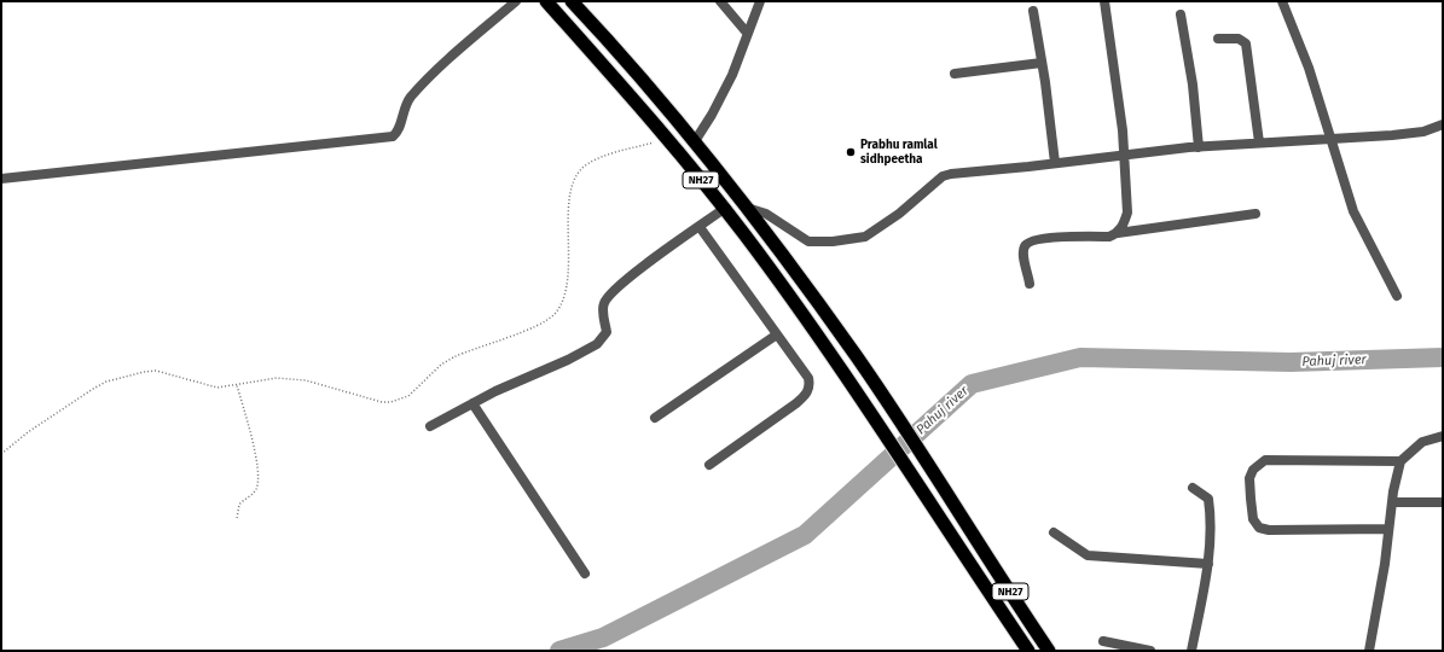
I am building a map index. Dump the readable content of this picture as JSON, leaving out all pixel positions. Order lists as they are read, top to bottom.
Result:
{
  "streets": {
    "highway": ["NH27"]
  },
  "water": ["Pahuj river"],
  "places": ["Prabhu ramlal sidhpeetha"]
}
